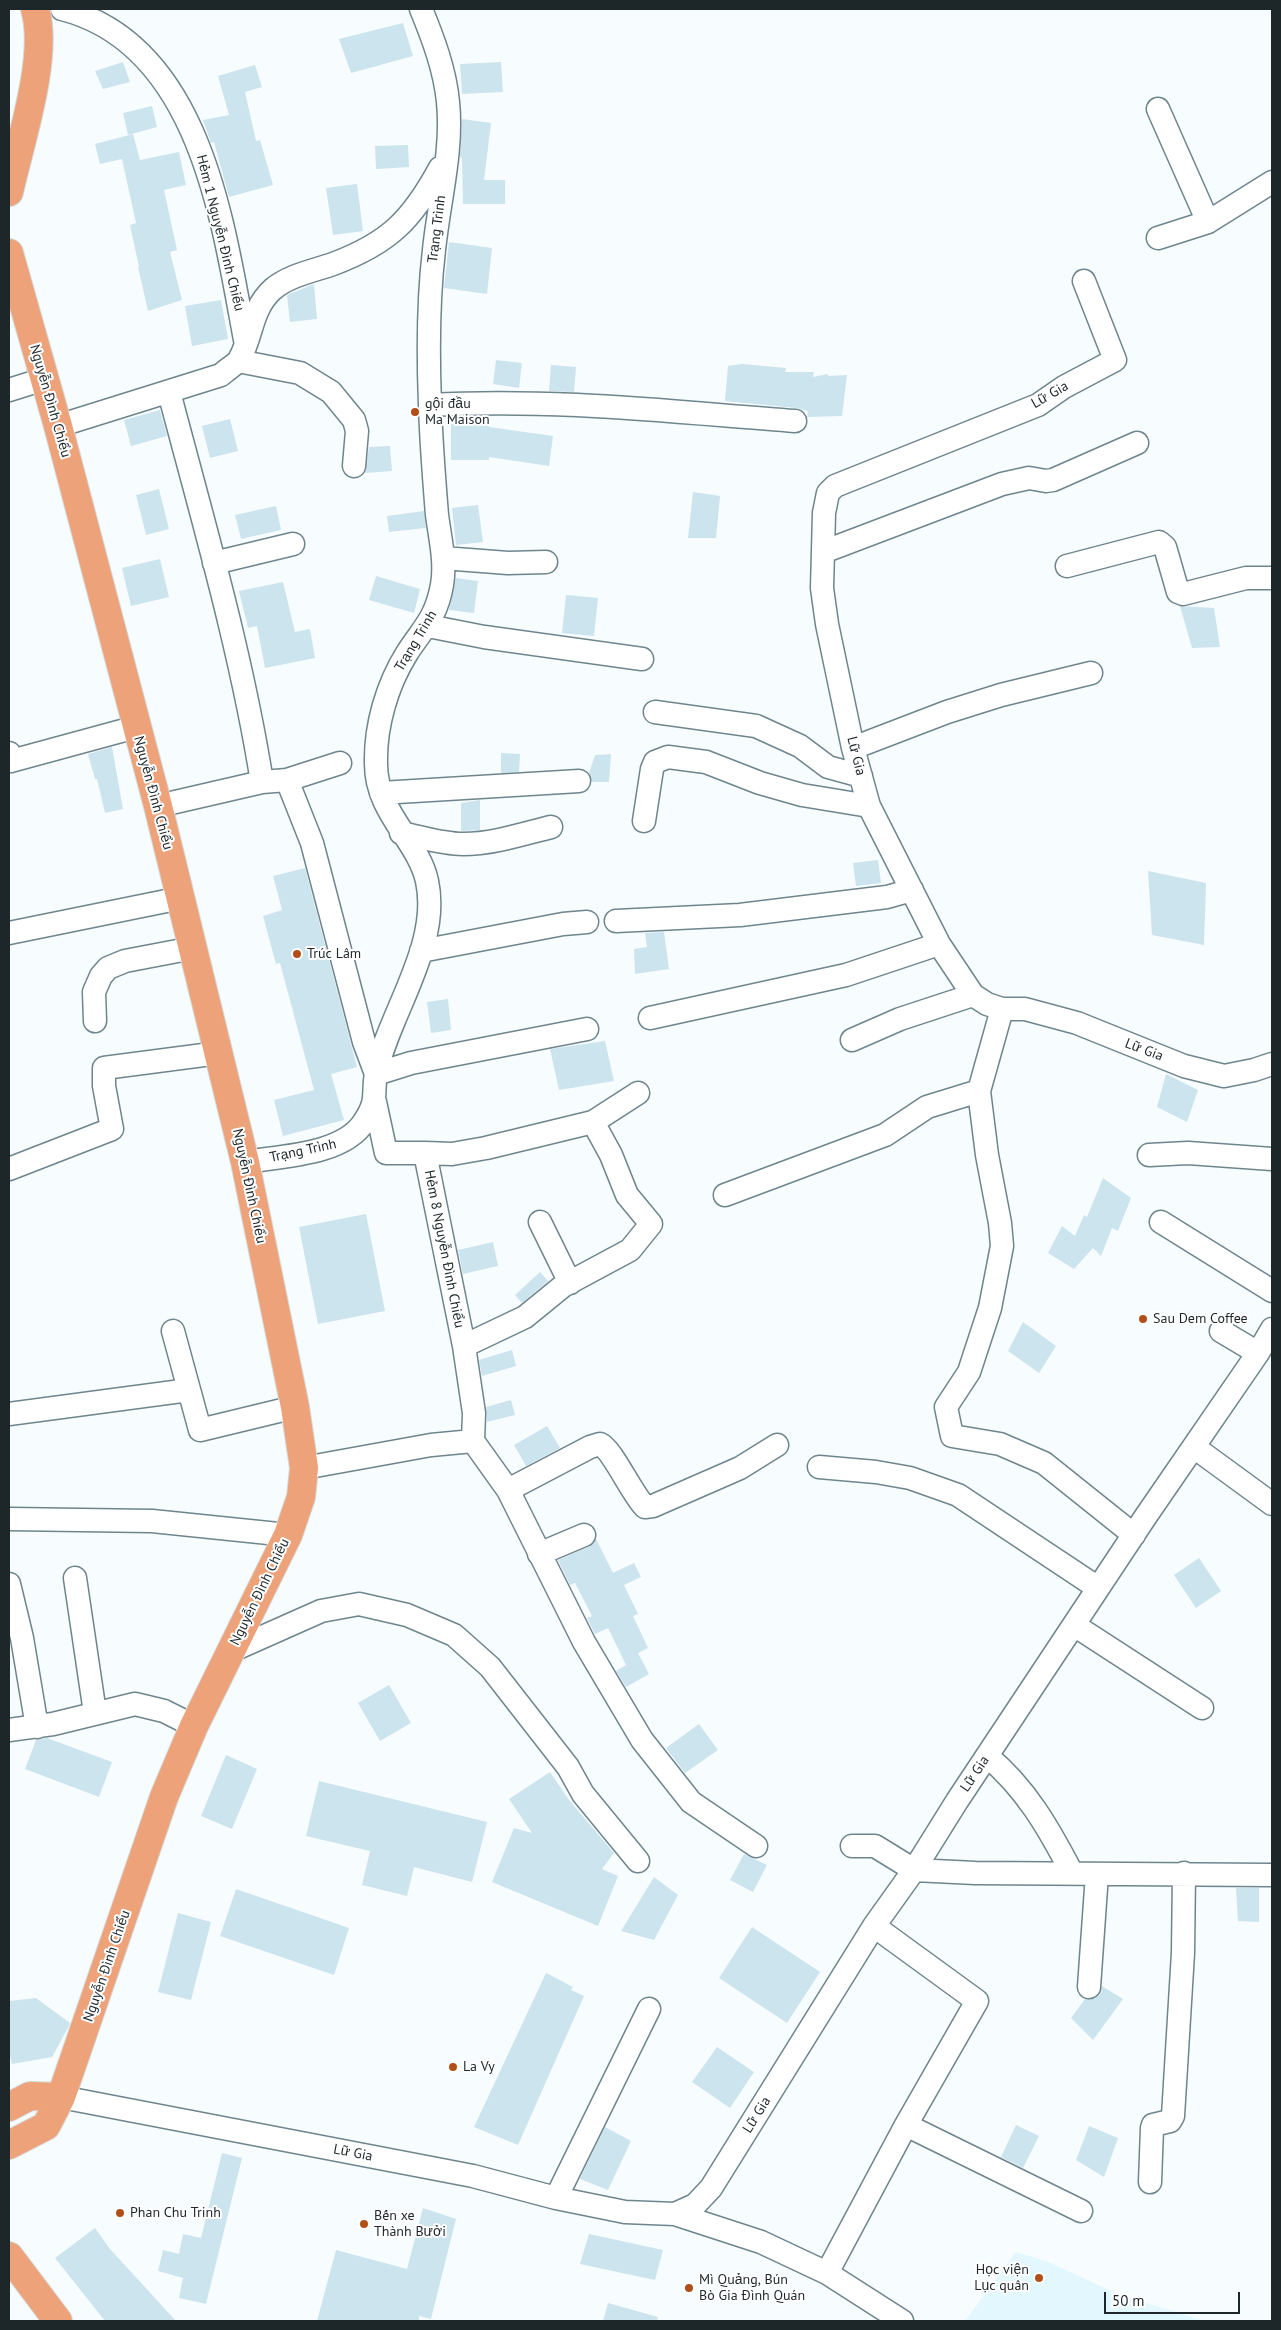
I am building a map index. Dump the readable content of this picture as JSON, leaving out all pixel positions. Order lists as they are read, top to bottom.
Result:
{
  "streets": {
    "main road": ["Nguyễn Đình Chiểu"],
    "street": [
      "Trạng Trình",
      "Hẻm 1 Nguyễn Đình Chiểu",
      "Lữ Gia",
      "Hẻm 8 Nguyễn Đình Chiểu"
    ]
  },
  "crossings": [
    ["Trạng Trình", "Hẻm 1 Nguyễn Đình Chiểu"],
    ["Trạng Trình", "Nguyễn Đình Chiểu"],
    ["Trạng Trình", "Hẻm 8 Nguyễn Đình Chiểu"],
    ["Lữ Gia", "Nguyễn Đình Chiểu"]
  ],
  "places": [
    "gội đầu Ma Maison",
    "Trúc Lâm",
    "Sau Dem Coffee",
    "La Vy",
    "Phan Chu Trinh",
    "Bến xe Thành Bưởi",
    "Học viện Lục quân",
    "Mì Quảng, Bún Bò Gia Đình Quán"
  ],
  "scale_bar": "50 m"
}
